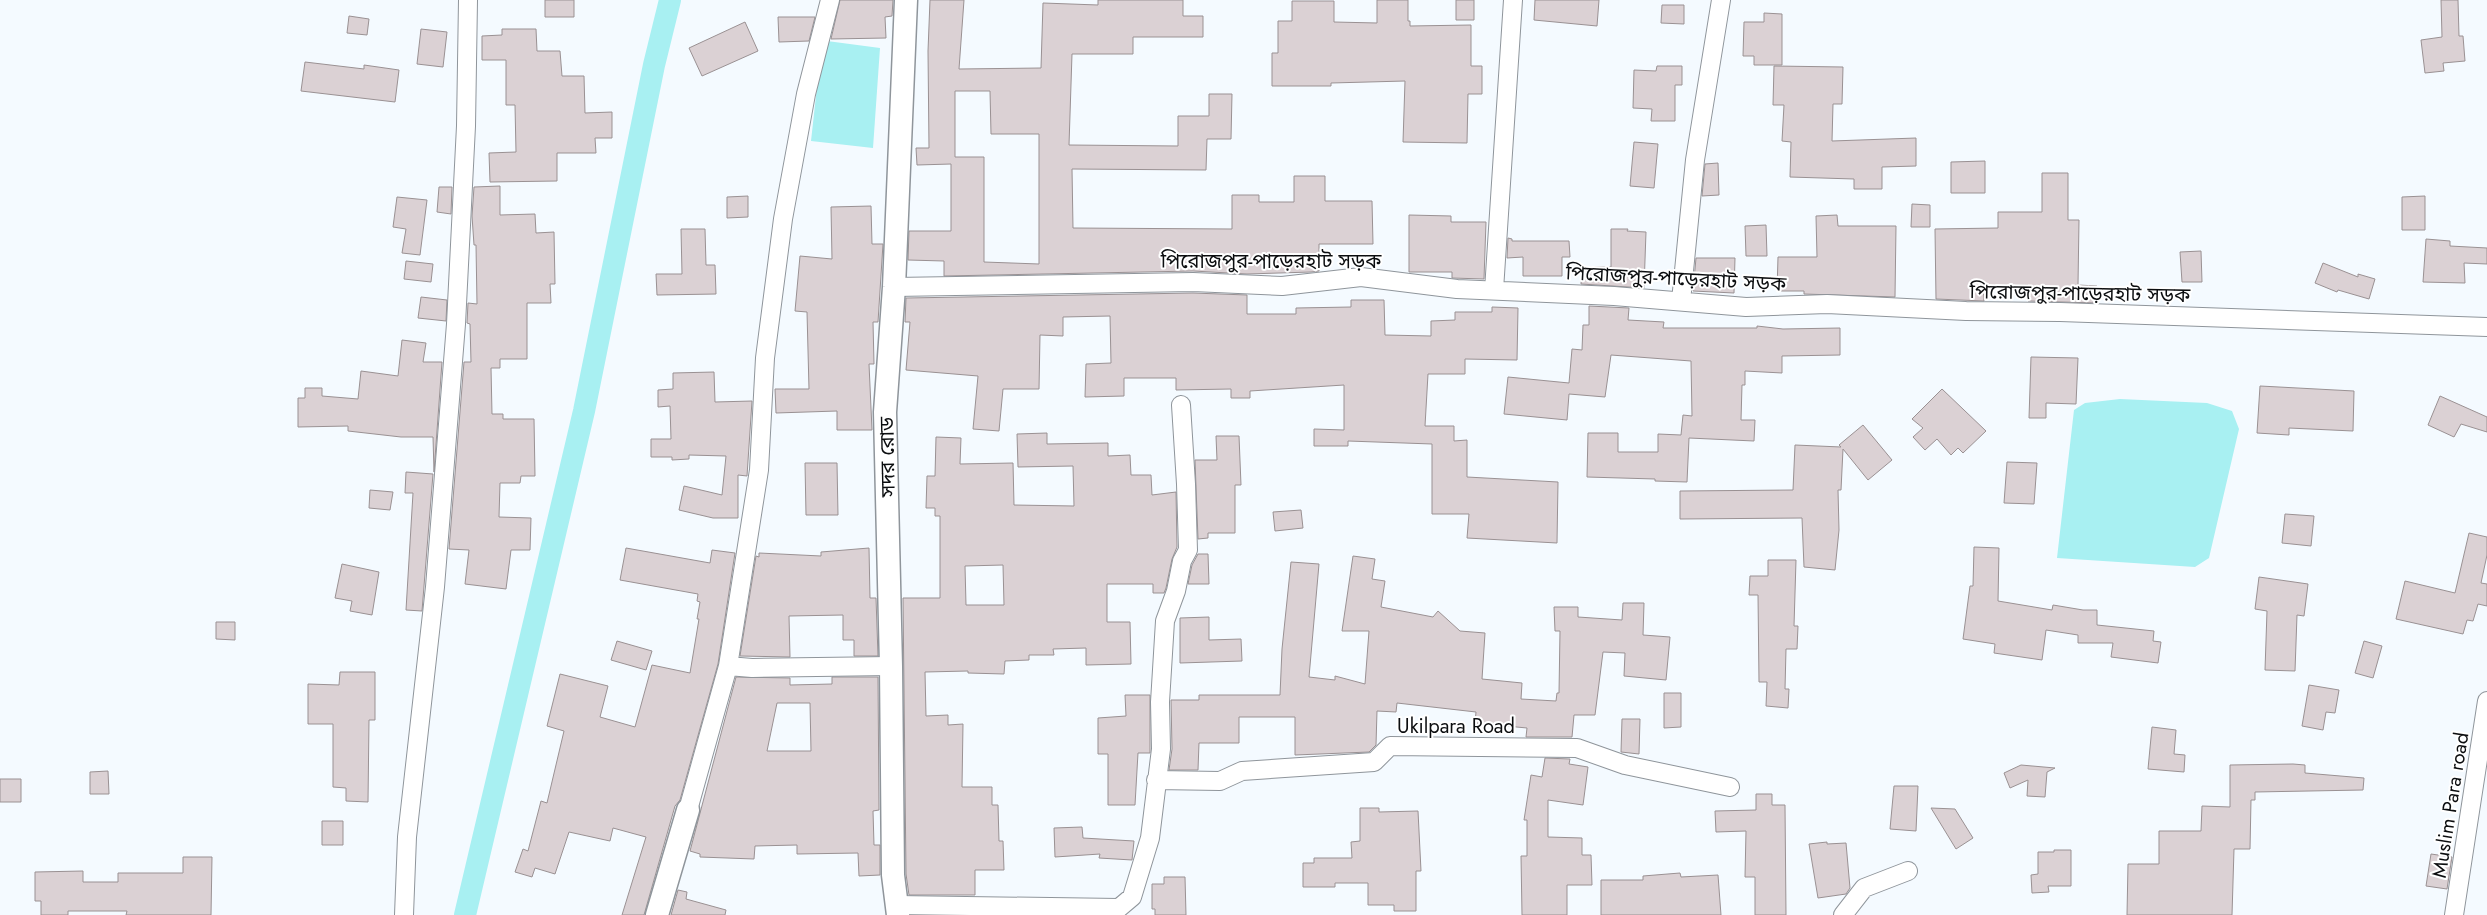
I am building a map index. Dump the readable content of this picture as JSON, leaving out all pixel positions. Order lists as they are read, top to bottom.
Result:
{
  "streets": {
    "street": [
      "পিরোজপুর-পাড়েরহাট সড়ক",
      "সদর রোড",
      "Ukilpara Road",
      "Muslim Para road"
    ]
  },
  "crossings": [
    ["পিরোজপুর-পাড়েরহাট সড়ক", "সদর রোড"]
  ]
}
